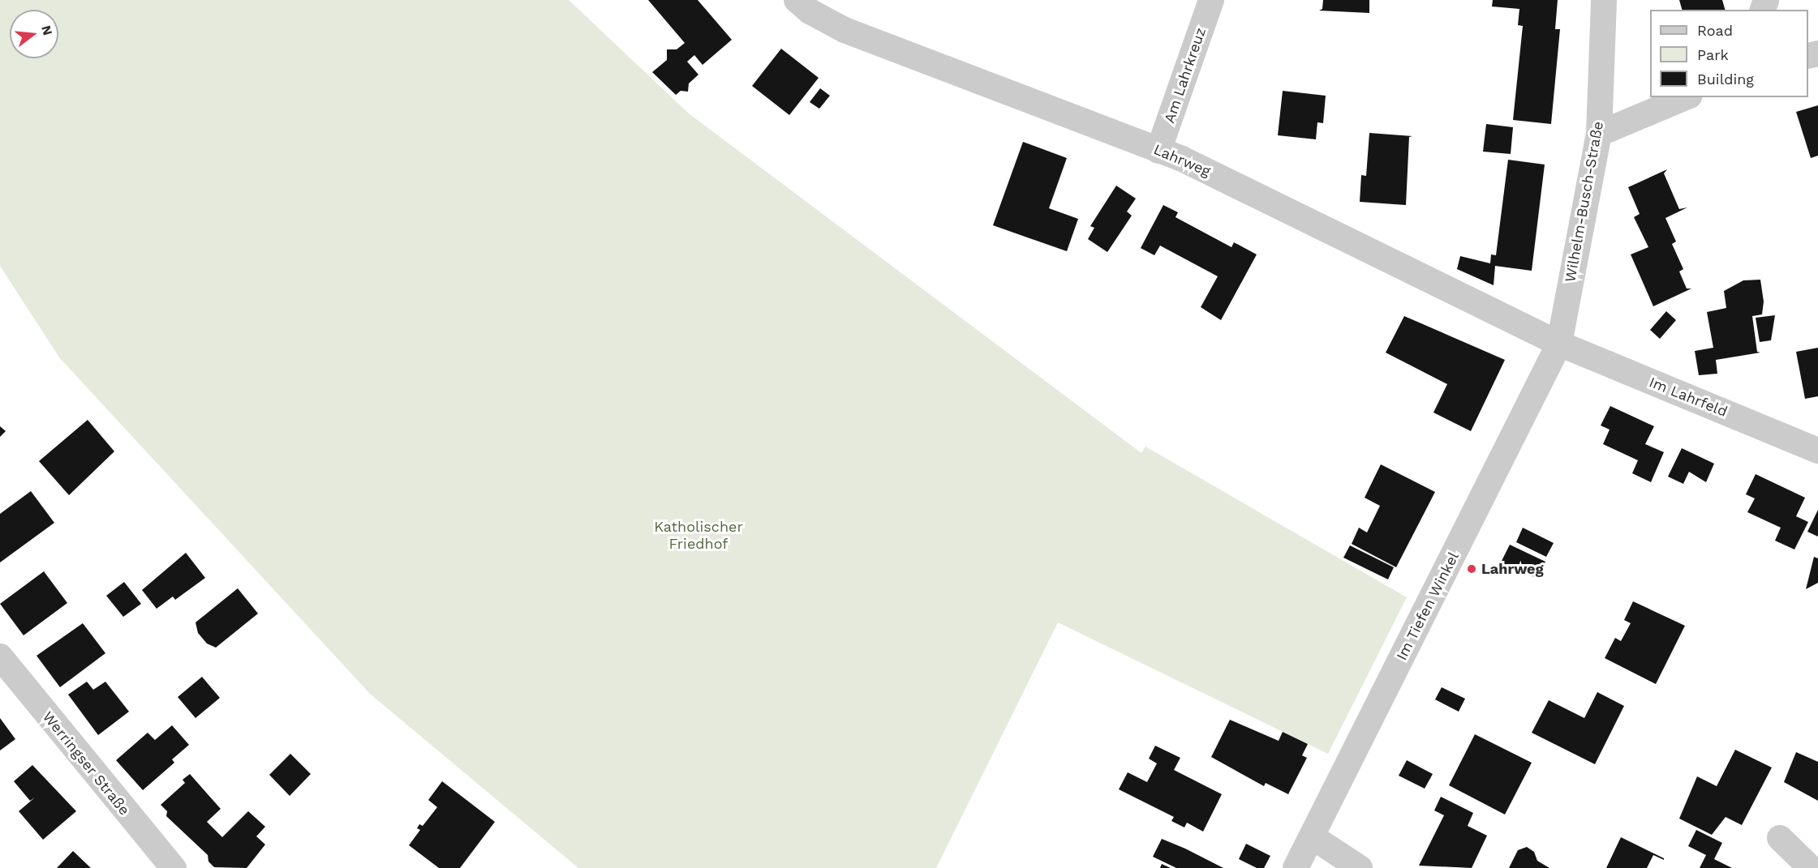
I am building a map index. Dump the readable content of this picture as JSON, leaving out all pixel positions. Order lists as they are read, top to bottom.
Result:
{
  "streets": {
    "street": [
      "Am Lahrkreuz",
      "Lahrweg",
      "Wilhelm-Busch-Straße",
      "Im Lahrfeld",
      "Im Tiefen Winkel",
      "Werringser Straße"
    ]
  },
  "crossings": [
    ["Am Lahrkreuz", "Lahrweg"],
    ["Lahrweg", "Wilhelm-Busch-Straße"],
    ["Lahrweg", "Im Lahrfeld"],
    ["Lahrweg", "Im Tiefen Winkel"],
    ["Wilhelm-Busch-Straße", "Im Lahrfeld"],
    ["Wilhelm-Busch-Straße", "Im Tiefen Winkel"],
    ["Im Lahrfeld", "Im Tiefen Winkel"]
  ],
  "parks": ["Katholischer Friedhof"],
  "places": ["Lahrweg"],
  "legend": ["Road", "Park", "Building"],
  "north": "right"
}
